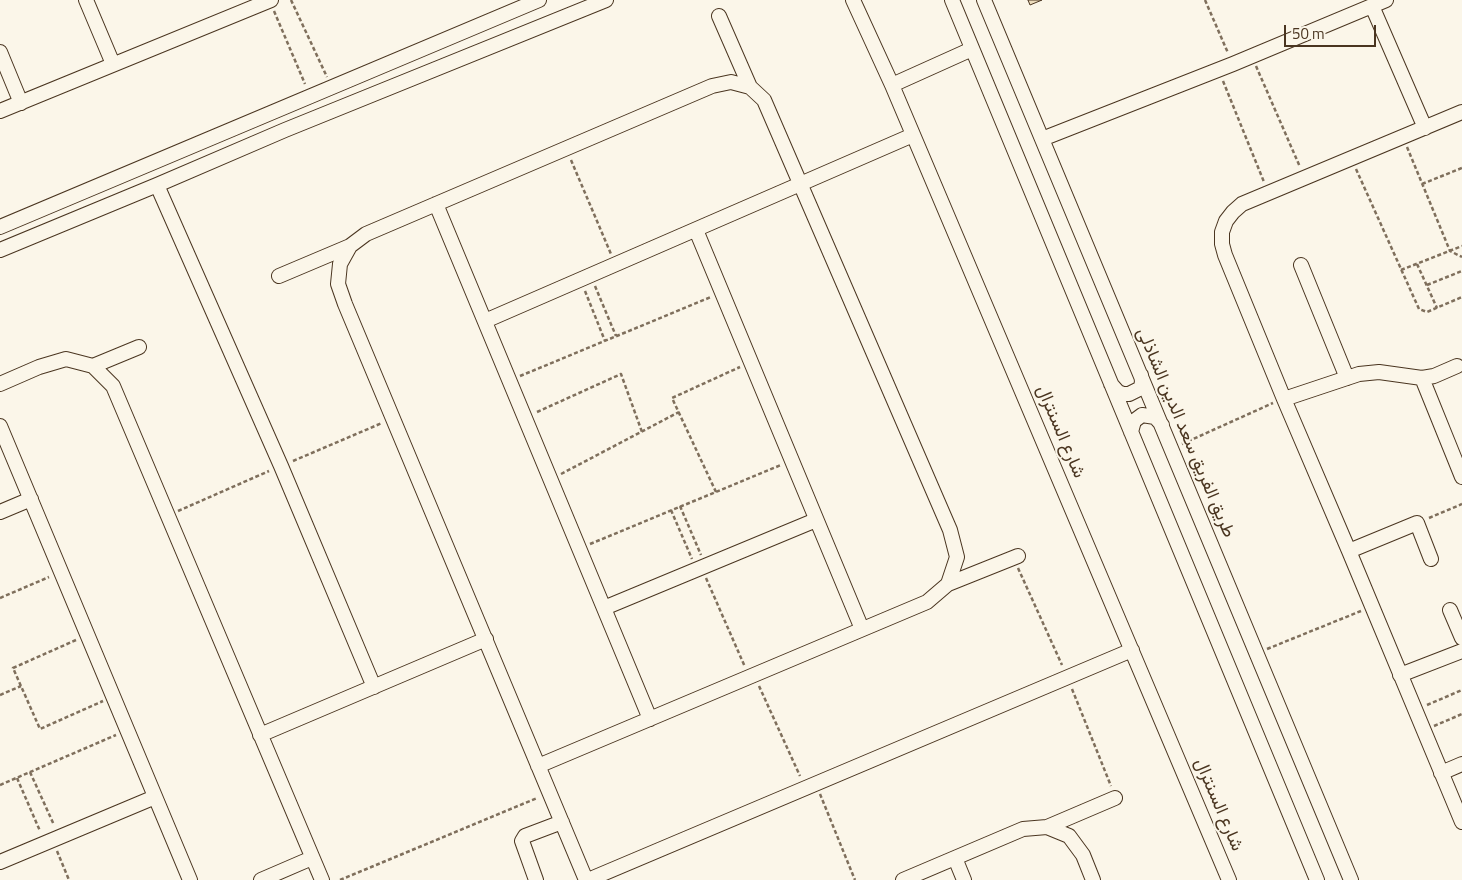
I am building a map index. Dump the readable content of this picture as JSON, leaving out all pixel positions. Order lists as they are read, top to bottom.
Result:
{
  "streets": {
    "street": ["شارع السنترال", "طريق الفريق سعد الدين الشاذلى"]
  },
  "scale_bar": "50 m"
}
